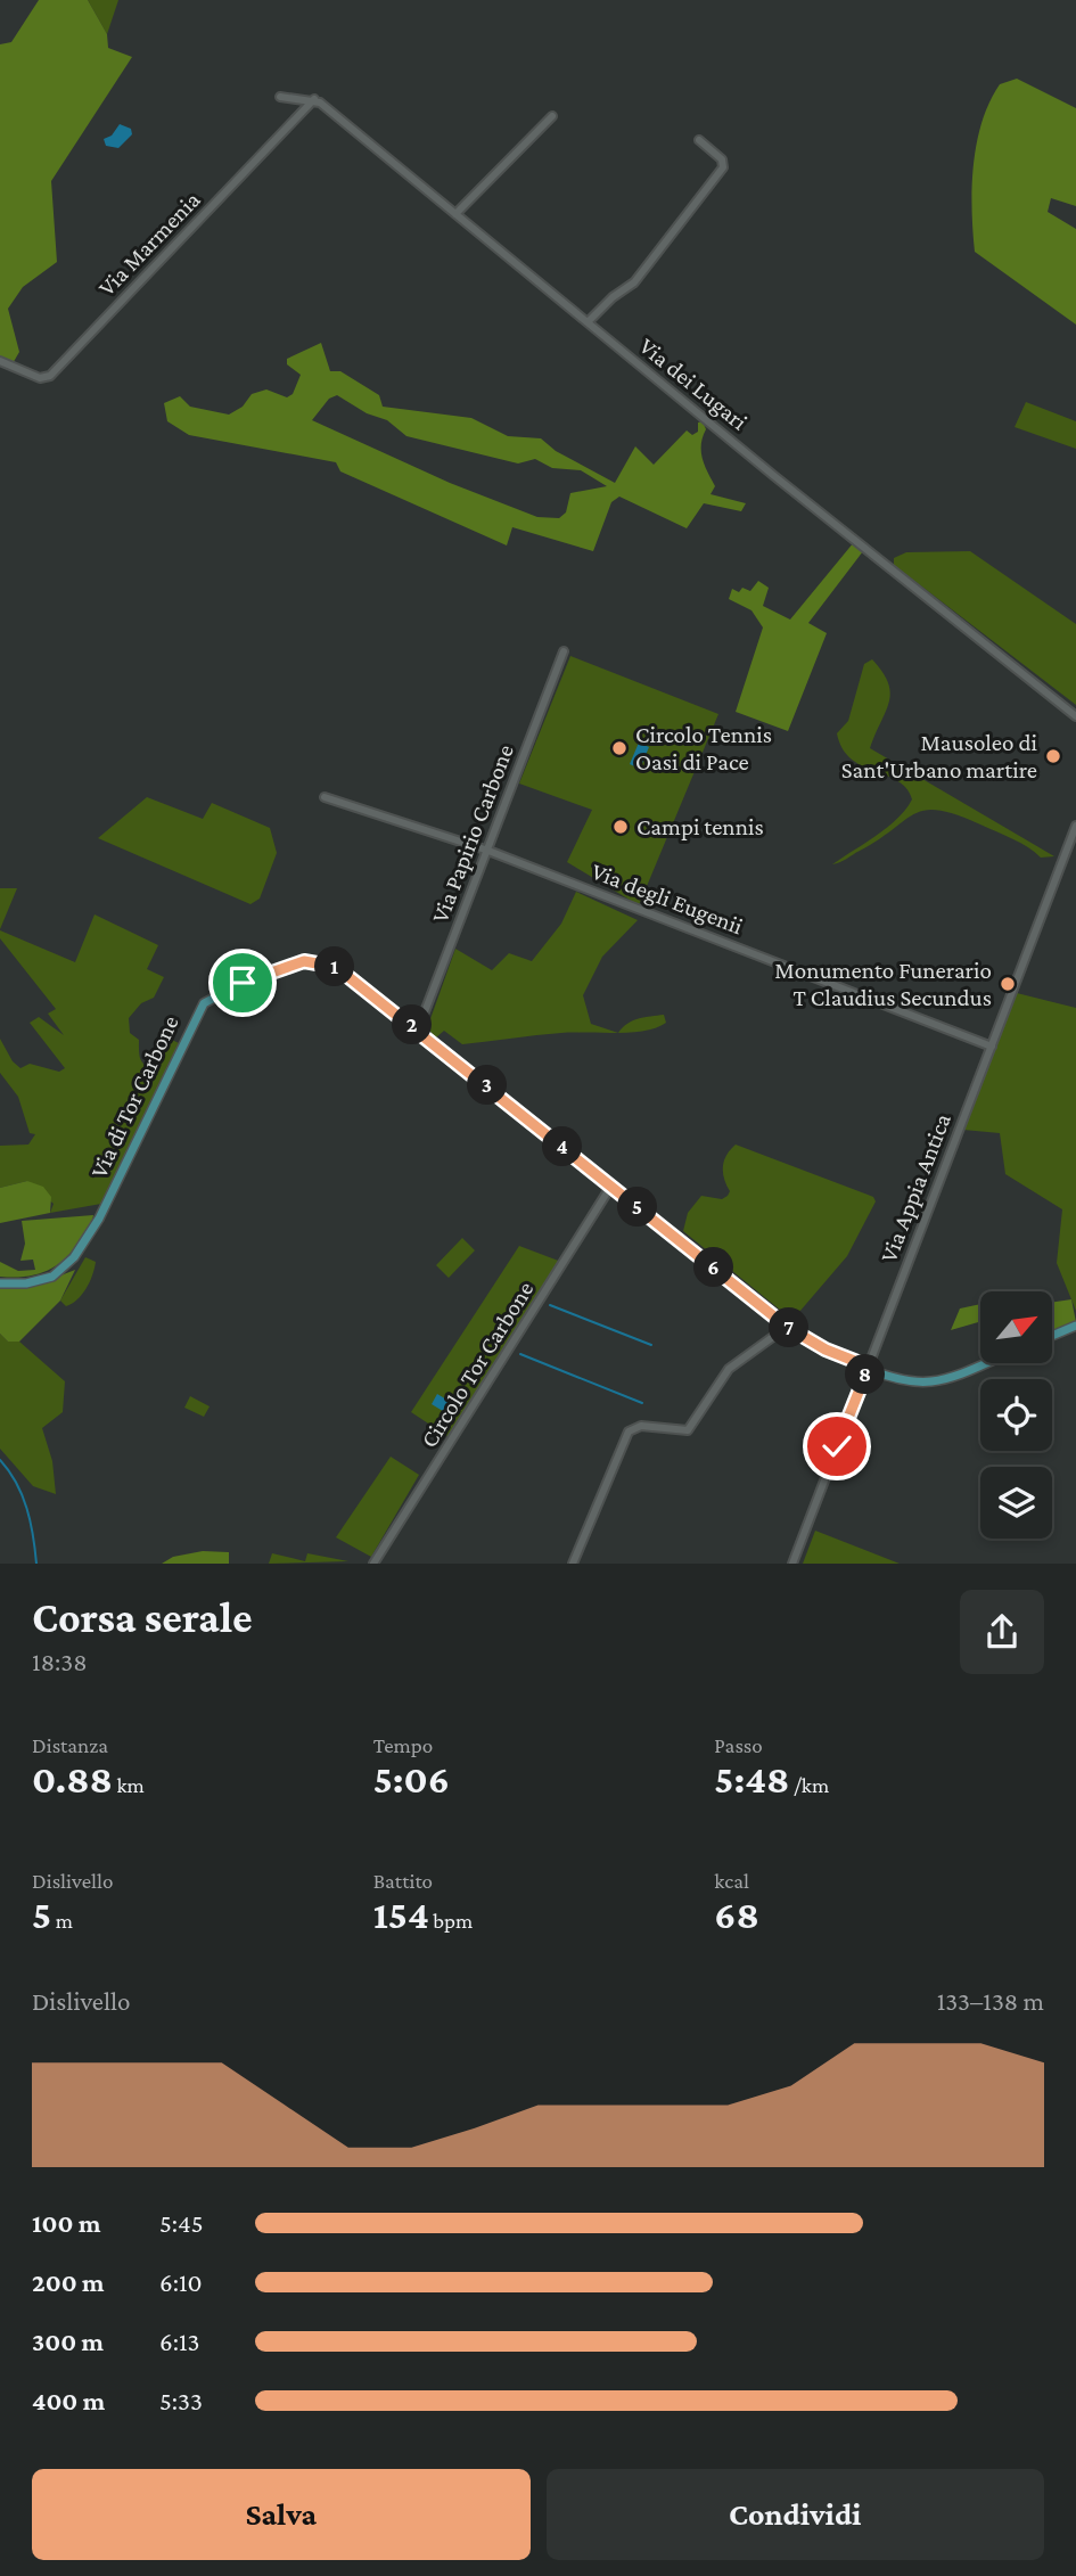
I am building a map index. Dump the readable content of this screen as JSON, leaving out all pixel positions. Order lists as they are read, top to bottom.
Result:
{
  "streets": {
    "main road": ["Via di Tor Carbone"],
    "street": [
      "Via Marmenia",
      "Via dei Lugari",
      "Via Papirio Carbone",
      "Via degli Eugenii",
      "Via Appia Antica",
      "Circolo Tor Carbone"
    ]
  },
  "crossings": [
    ["Via Marmenia", "Via dei Lugari"],
    ["Via Papirio Carbone", "Via degli Eugenii"],
    ["Via Papirio Carbone", "Via di Tor Carbone"],
    ["Via degli Eugenii", "Via Appia Antica"],
    ["Via di Tor Carbone", "Via Appia Antica"],
    ["Via di Tor Carbone", "Circolo Tor Carbone"]
  ],
  "places": [
    "Circolo Tennis Oasi di Pace",
    "Mausoleo di Sant'Urbano martire",
    "Campi tennis",
    "Monumento Funerario T Claudius Secundus"
  ],
  "north": "top right",
  "page": {
    "pins": [
      "1",
      "2",
      "3",
      "4",
      "5",
      "6",
      "7",
      "8"
    ],
    "heading": ["Corsa serale", "18:38"],
    "stats": [
      ["Distanza", "0.88 km"],
      ["Tempo", "5:06"],
      ["Passo", "5:48 /km"],
      ["Dislivello", "5 m"],
      ["Battito", "154 bpm"],
      ["kcal", "68"]
    ],
    "chart": ["Dislivello", "133–138 m"],
    "list": [
      {
        "name": "100 m",
        "note": "5:45"
      },
      {
        "name": "200 m",
        "note": "6:10"
      },
      {
        "name": "300 m",
        "note": "6:13"
      },
      {
        "name": "400 m",
        "note": "5:33"
      }
    ],
    "buttons": ["Salva", "Condividi"]
  }
}
